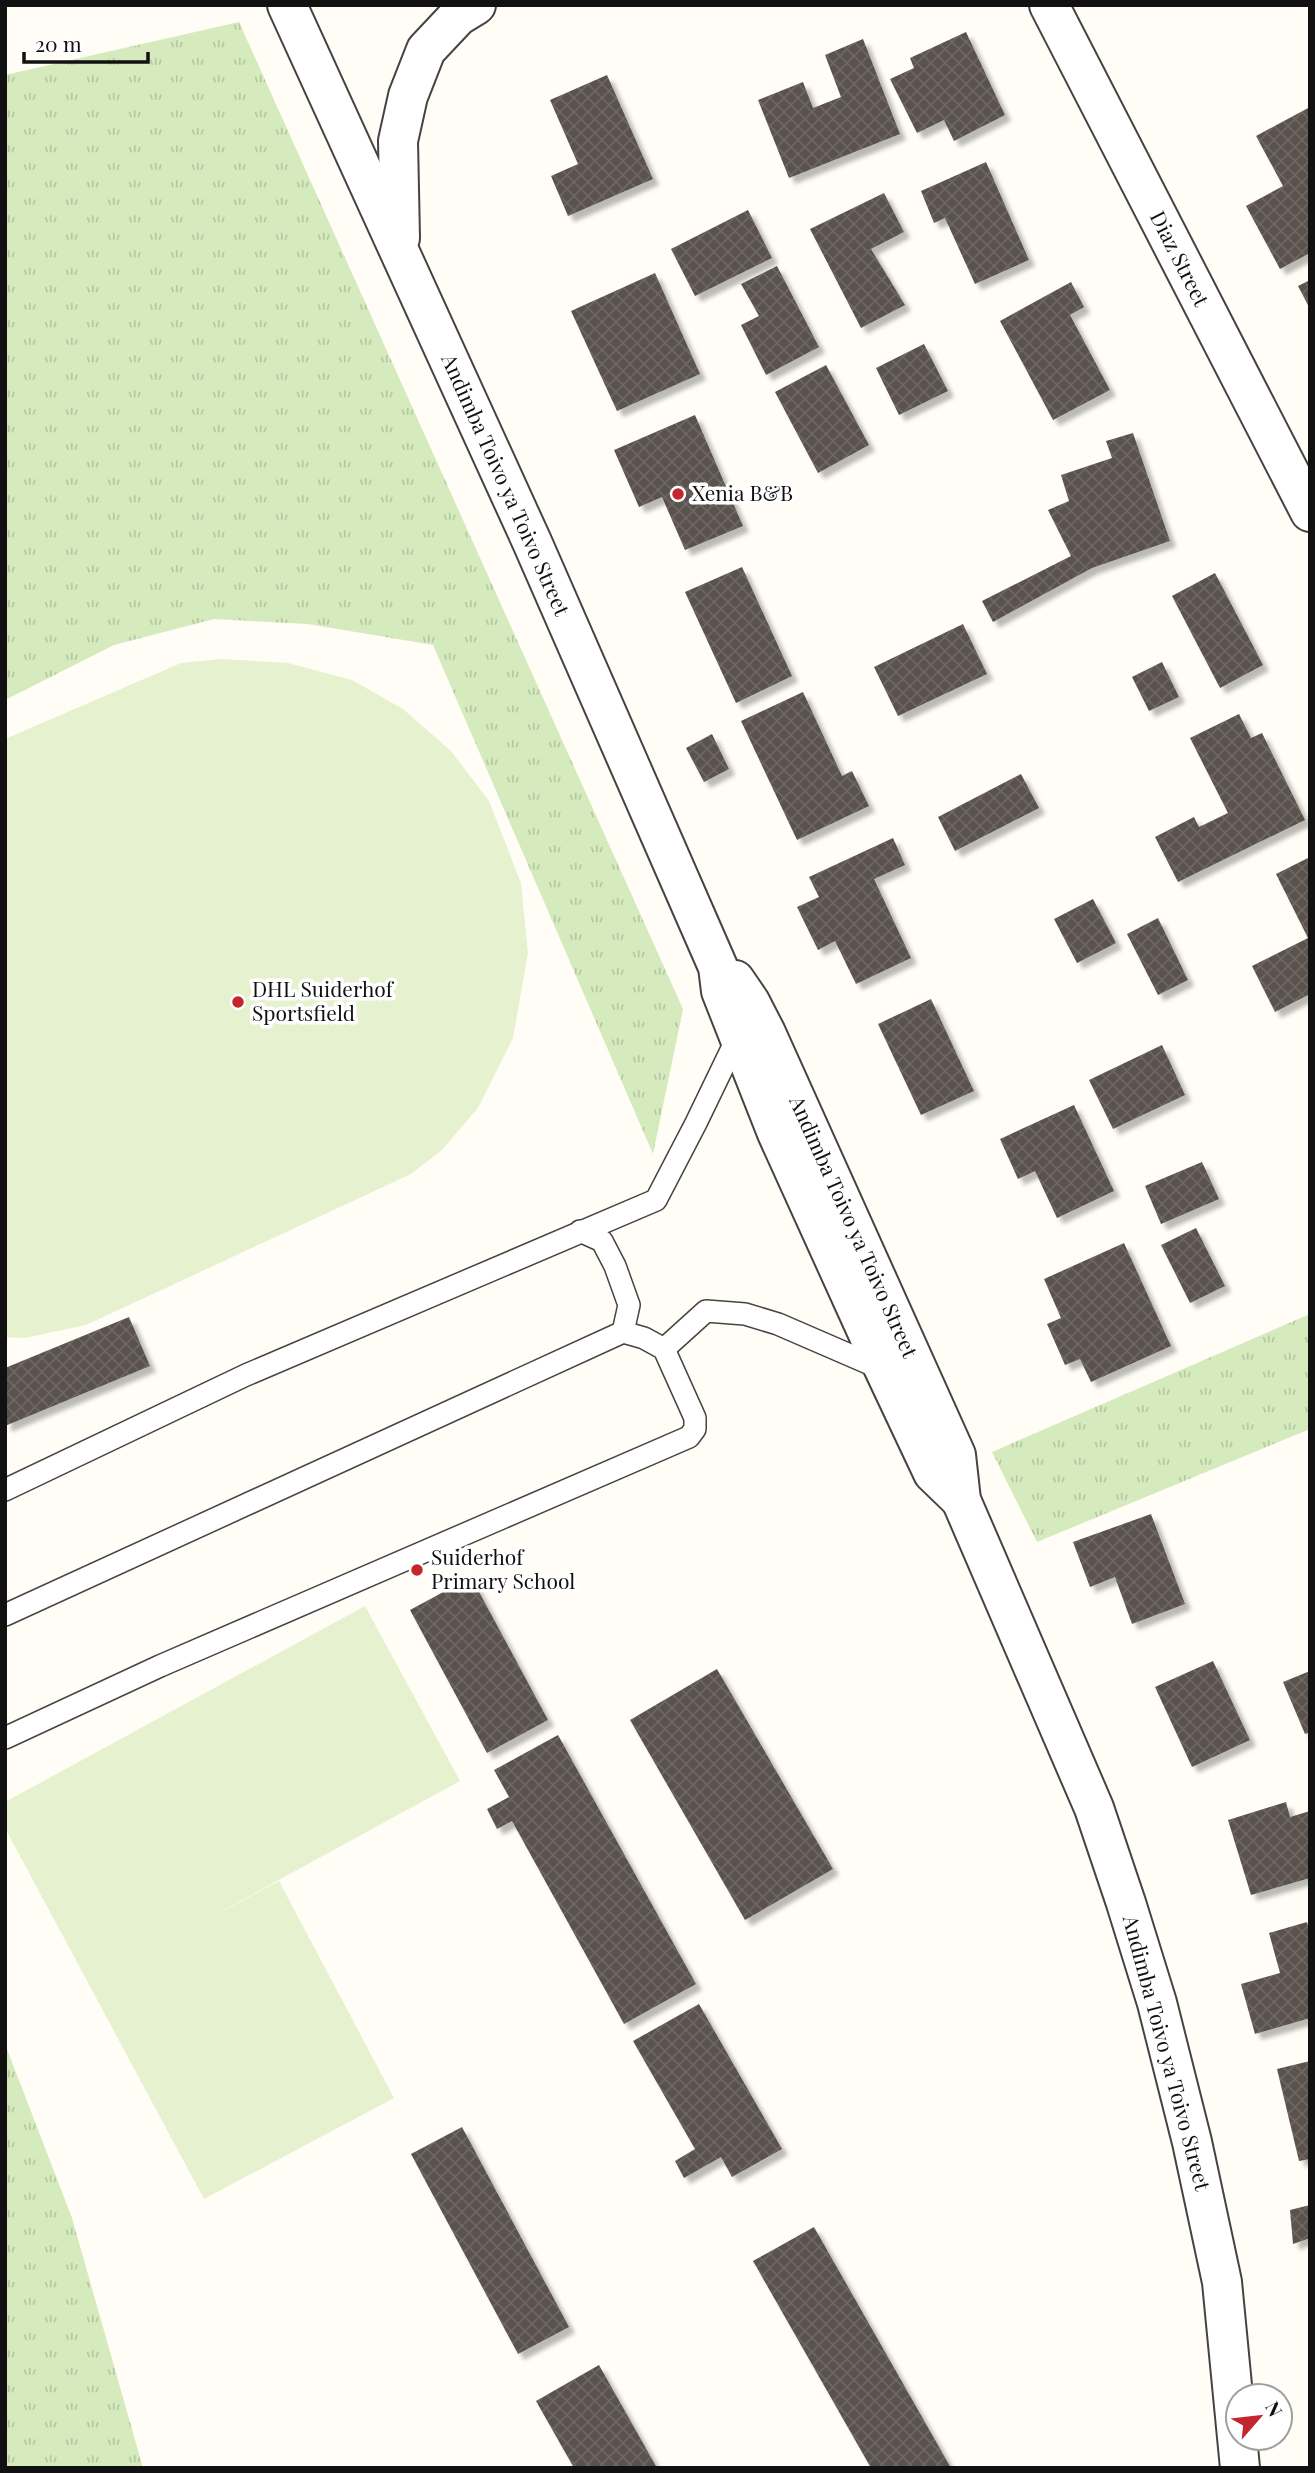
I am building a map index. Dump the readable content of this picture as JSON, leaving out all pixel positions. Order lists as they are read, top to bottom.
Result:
{
  "streets": {
    "street": ["Diaz Street", "Andimba Toivo ya Toivo Street"]
  },
  "places": ["Xenia B&B", "DHL Suiderhof Sportsfield", "Suiderhof Primary School"],
  "scale_bar": "20 m",
  "north": "top right"
}
